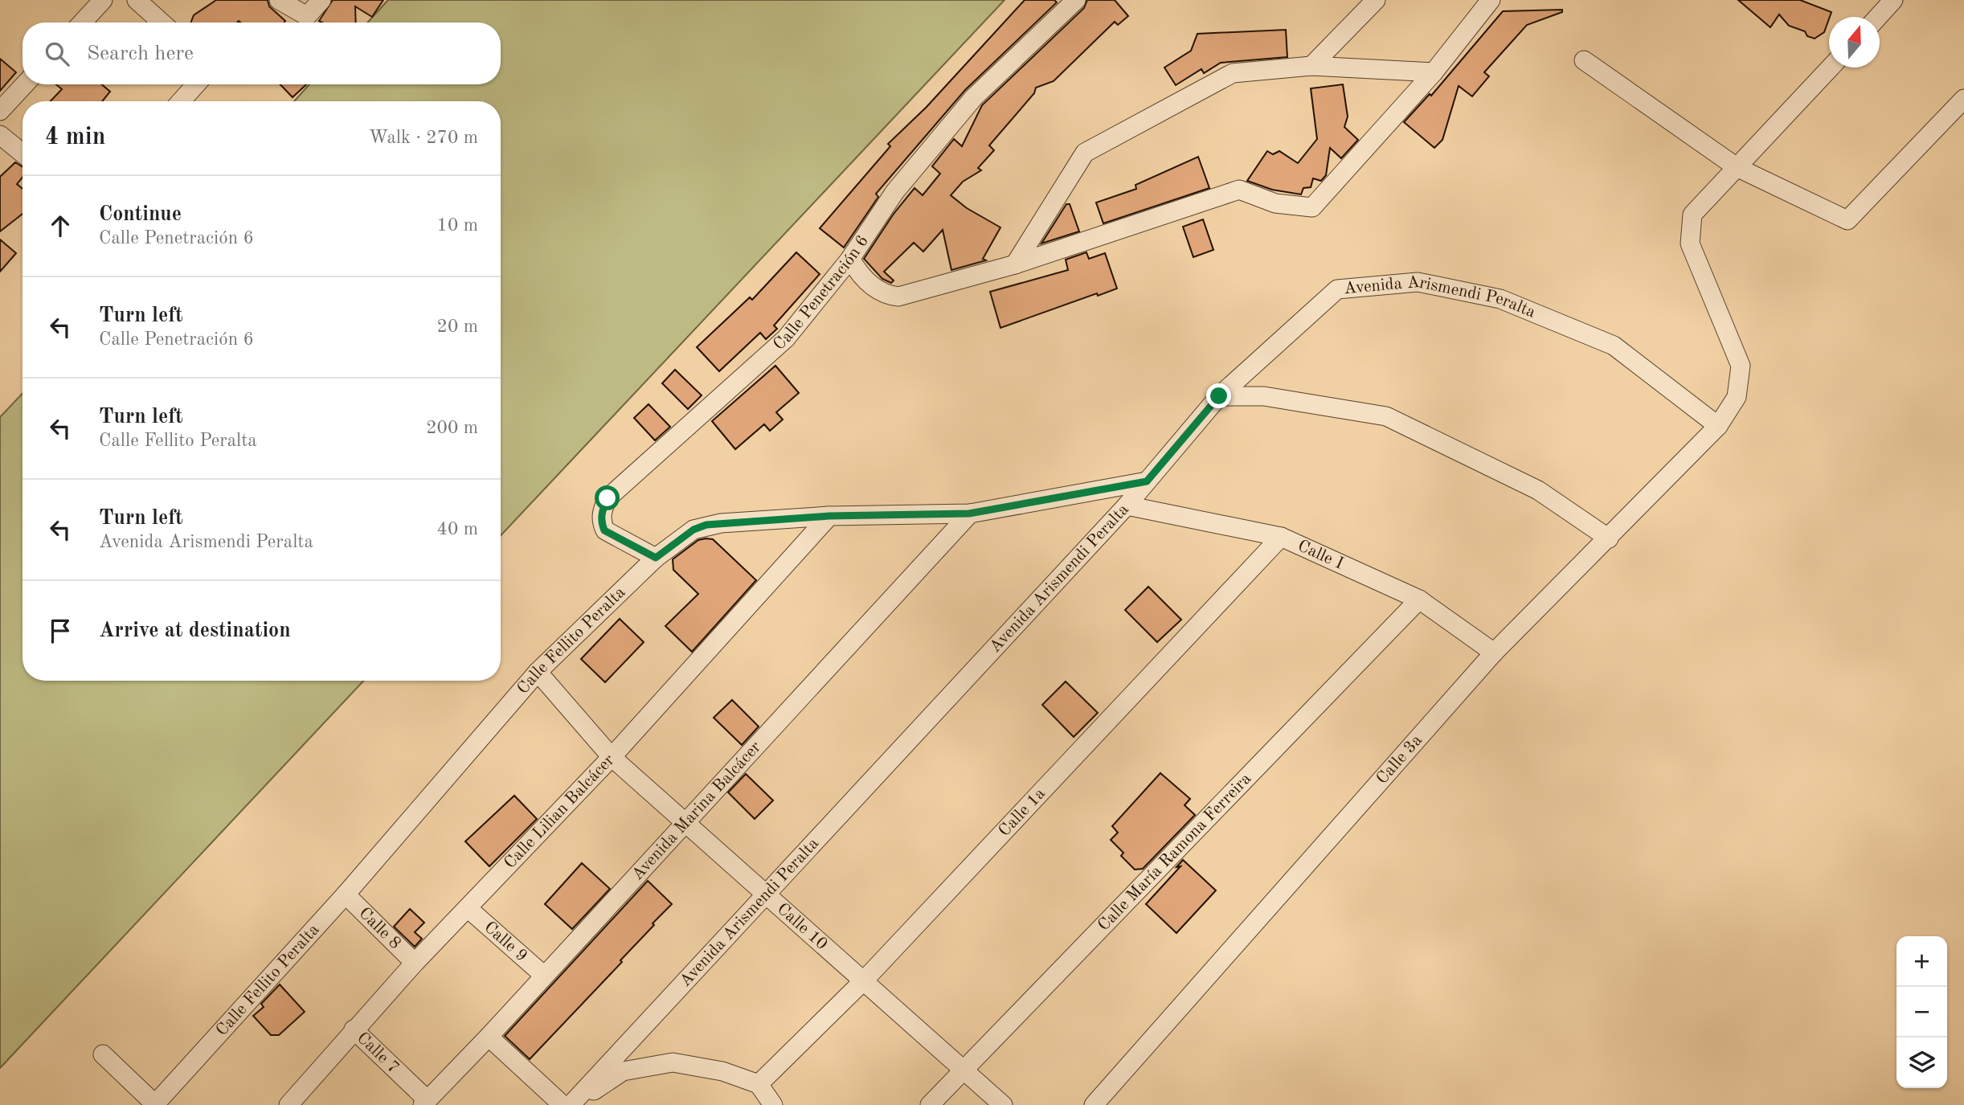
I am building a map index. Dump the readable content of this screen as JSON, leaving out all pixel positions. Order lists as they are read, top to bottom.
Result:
{
  "streets": {
    "street": [
      "Calle Penetración 6",
      "Avenida Arismendi Peralta",
      "Calle I",
      "Calle Fellito Peralta",
      "Calle 3a",
      "Avenida Marina Balcácer",
      "Calle Lilian Balcácer",
      "Calle 1a",
      "Calle María Ramona Ferreira",
      "Calle 10",
      "Calle 8",
      "Calle 9",
      "Calle 7"
    ]
  },
  "crossings": [
    ["Calle Penetración 6", "Calle Fellito Peralta"],
    ["Avenida Arismendi Peralta", "Calle I"],
    ["Avenida Arismendi Peralta", "Calle Fellito Peralta"],
    ["Avenida Arismendi Peralta", "Calle 3a"],
    ["Avenida Arismendi Peralta", "Calle 10"],
    ["Calle I", "Calle 3a"],
    ["Calle I", "Calle 1a"],
    ["Calle I", "Calle María Ramona Ferreira"],
    ["Calle Fellito Peralta", "Avenida Marina Balcácer"],
    ["Calle Fellito Peralta", "Calle Lilian Balcácer"],
    ["Calle Fellito Peralta", "Calle 10"],
    ["Calle Fellito Peralta", "Calle 8"],
    ["Avenida Marina Balcácer", "Calle 10"],
    ["Avenida Marina Balcácer", "Calle 9"],
    ["Avenida Marina Balcácer", "Calle 7"],
    ["Calle Lilian Balcácer", "Calle 10"],
    ["Calle Lilian Balcácer", "Calle 8"],
    ["Calle Lilian Balcácer", "Calle 9"],
    ["Calle Lilian Balcácer", "Calle 7"],
    ["Calle 1a", "Calle 10"],
    ["Calle María Ramona Ferreira", "Calle 10"]
  ],
  "north": "top",
  "page": {
    "search": "Search here",
    "heading": ["4 min", "Walk · 270 m"],
    "list": [
      ["Continue", "Calle Penetración 6", "10 m"],
      ["Turn left", "Calle Penetración 6", "20 m"],
      ["Turn left", "Calle Fellito Peralta", "200 m"],
      ["Turn left", "Avenida Arismendi Peralta", "40 m"],
      "Arrive at destination"
    ],
    "map_buttons": ["+", "−"]
  }
}
